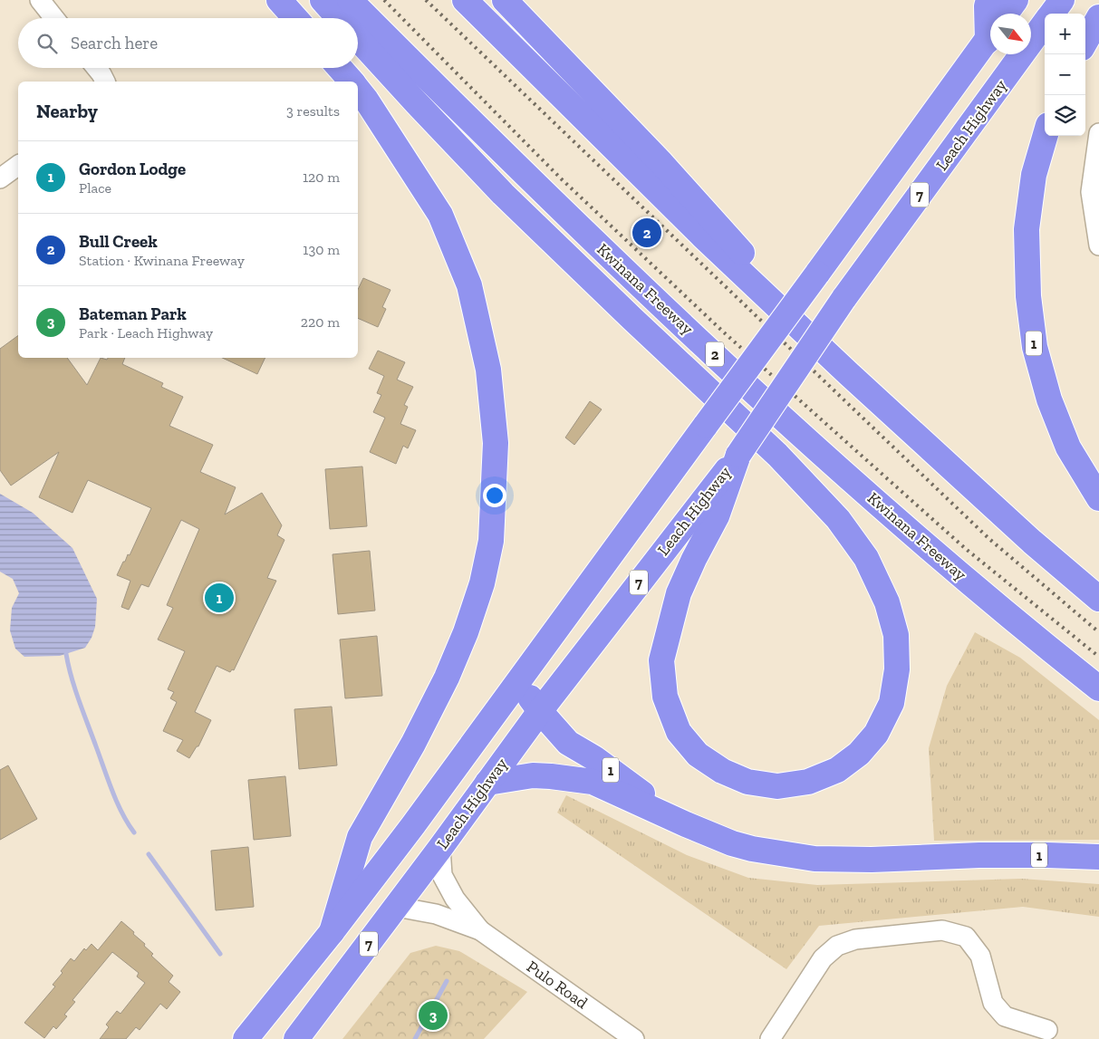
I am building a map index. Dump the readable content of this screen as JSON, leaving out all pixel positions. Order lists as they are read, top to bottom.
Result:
{
  "streets": {
    "highway": [
      "Leach Highway",
      "7",
      "Kwinana Freeway",
      "1",
      "2"
    ],
    "street": ["Pulo Road"]
  },
  "crossings": [
    ["Leach Highway", "1"],
    ["Leach Highway", "Pulo Road"],
    ["7", "1"]
  ],
  "north": "bottom right",
  "page": {
    "map_buttons": ["+", "−"],
    "search": "Search here",
    "heading": ["Nearby", "3 results"],
    "list": [
      {
        "mark": "1",
        "name": "Gordon Lodge",
        "note": "Place",
        "value": "120 m"
      },
      {
        "mark": "2",
        "name": "Bull Creek",
        "note": "Station · Kwinana Freeway",
        "value": "130 m"
      },
      {
        "mark": "3",
        "name": "Bateman Park",
        "note": "Park · Leach Highway",
        "value": "220 m"
      }
    ],
    "pins": ["2", "1", "3"]
  }
}
